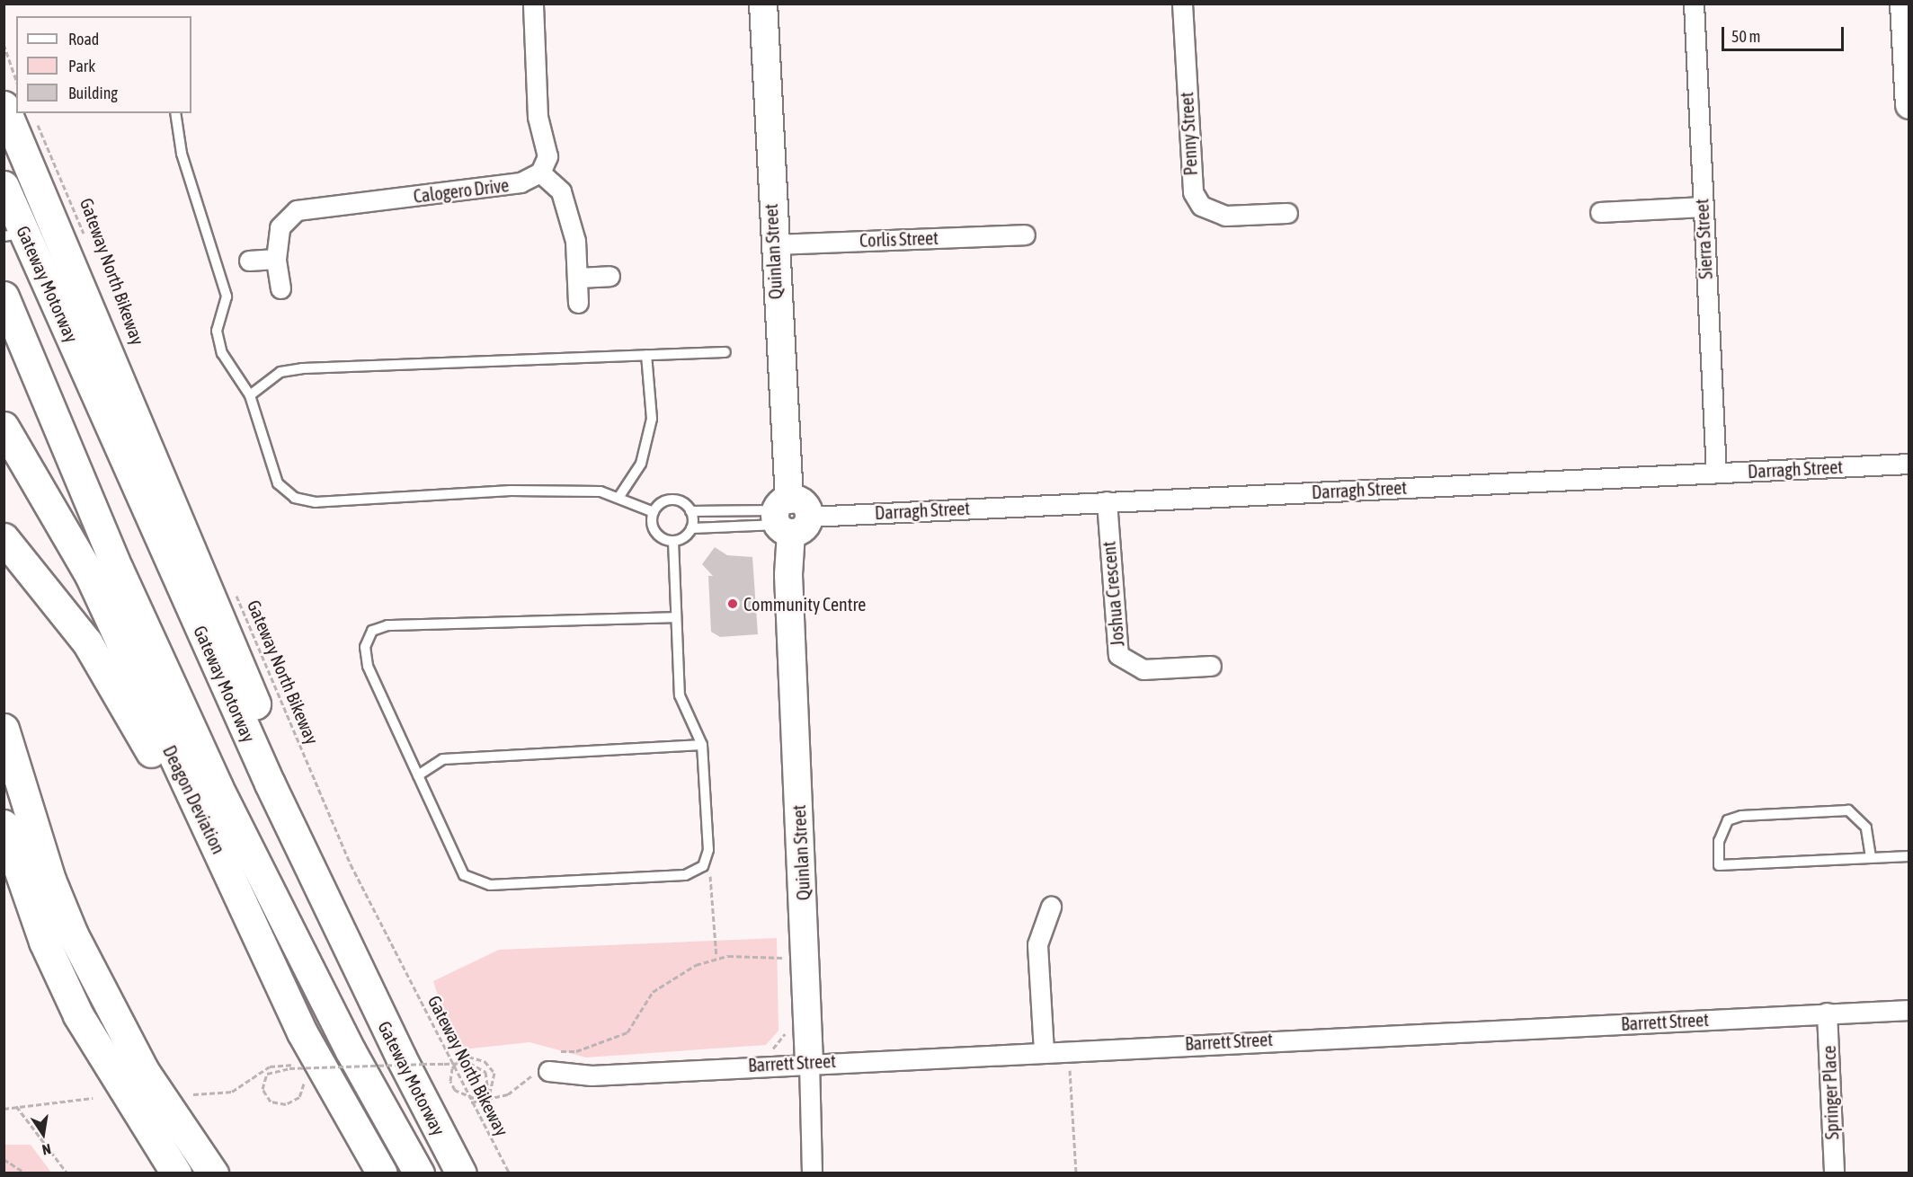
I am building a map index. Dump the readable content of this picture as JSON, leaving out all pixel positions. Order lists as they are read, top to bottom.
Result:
{
  "streets": {
    "highway": ["Gateway Motorway", "Deagon Deviation"],
    "street": [
      "Penny Street",
      "Calogero Drive",
      "Corlis Street",
      "Sierra Street",
      "Quinlan Street",
      "Darragh Street",
      "Joshua Crescent",
      "Barrett Street",
      "Springer Place"
    ],
    "path": ["Gateway North Bikeway"]
  },
  "crossings": [
    ["Corlis Street", "Quinlan Street"],
    ["Sierra Street", "Darragh Street"],
    ["Quinlan Street", "Darragh Street"],
    ["Quinlan Street", "Barrett Street"],
    ["Darragh Street", "Joshua Crescent"],
    ["Barrett Street", "Springer Place"]
  ],
  "places": ["Community Centre"],
  "legend": ["Road", "Park", "Building"],
  "scale_bar": "50 m",
  "north": "bottom"
}
